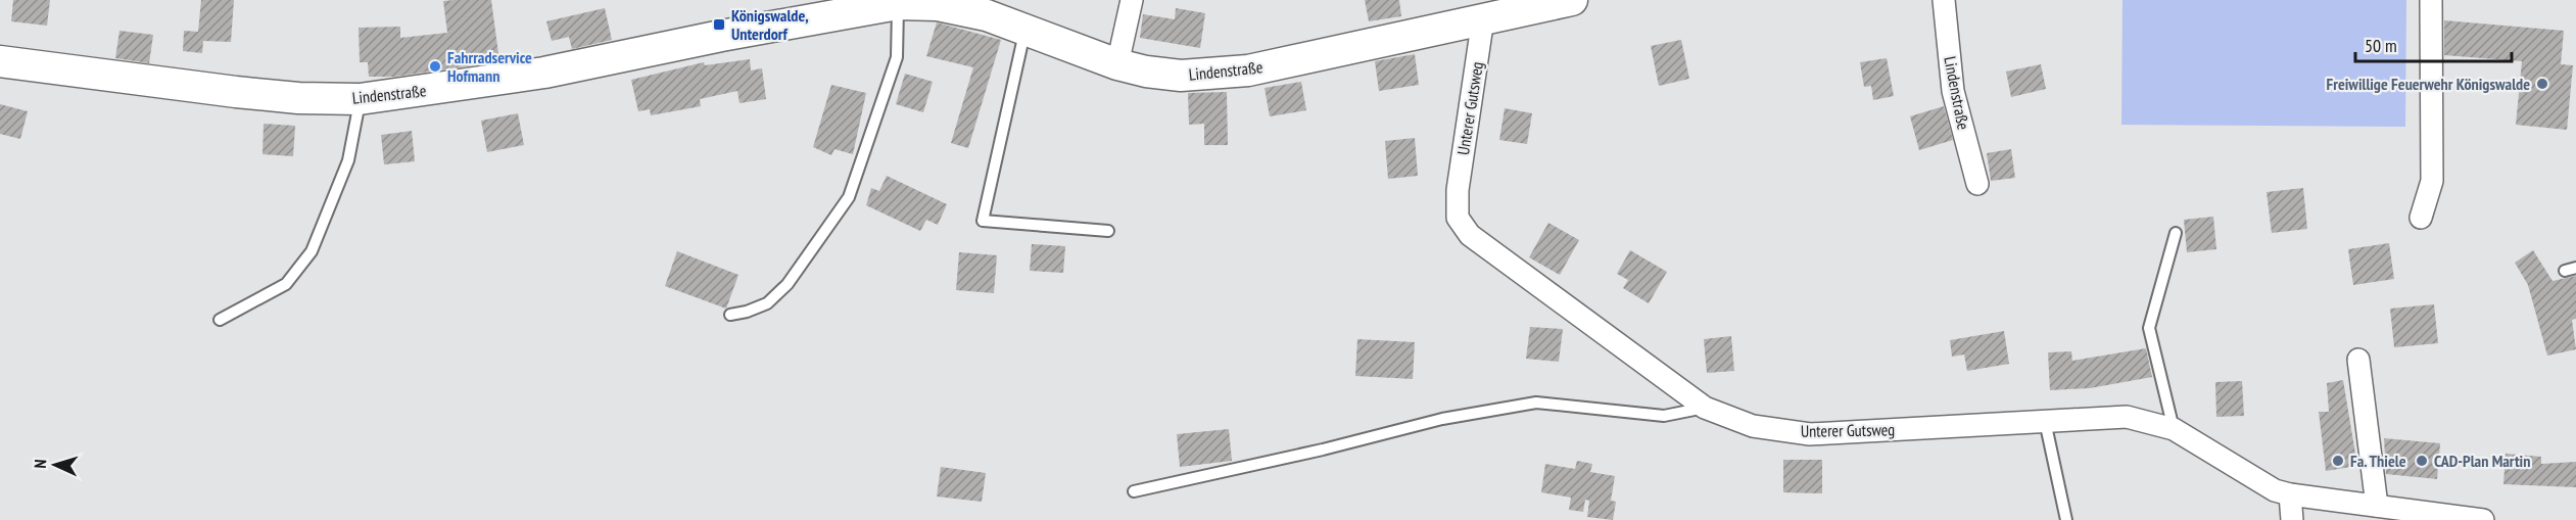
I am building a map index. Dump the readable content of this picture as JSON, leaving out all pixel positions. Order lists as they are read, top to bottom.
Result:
{
  "streets": {
    "main road": ["Lindenstraße"],
    "street": ["Unterer Gutsweg"]
  },
  "crossings": [
    ["Lindenstraße", "Unterer Gutsweg"]
  ],
  "places": {
    "transit": ["Königswalde, Unterdorf"],
    "other": [
      "Fahrradservice Hofmann",
      "Freiwillige Feuerwehr Königswalde",
      "Fa. Thiele",
      "CAD-Plan Martin"
    ]
  },
  "scale_bar": "50 m",
  "north": "left"
}
